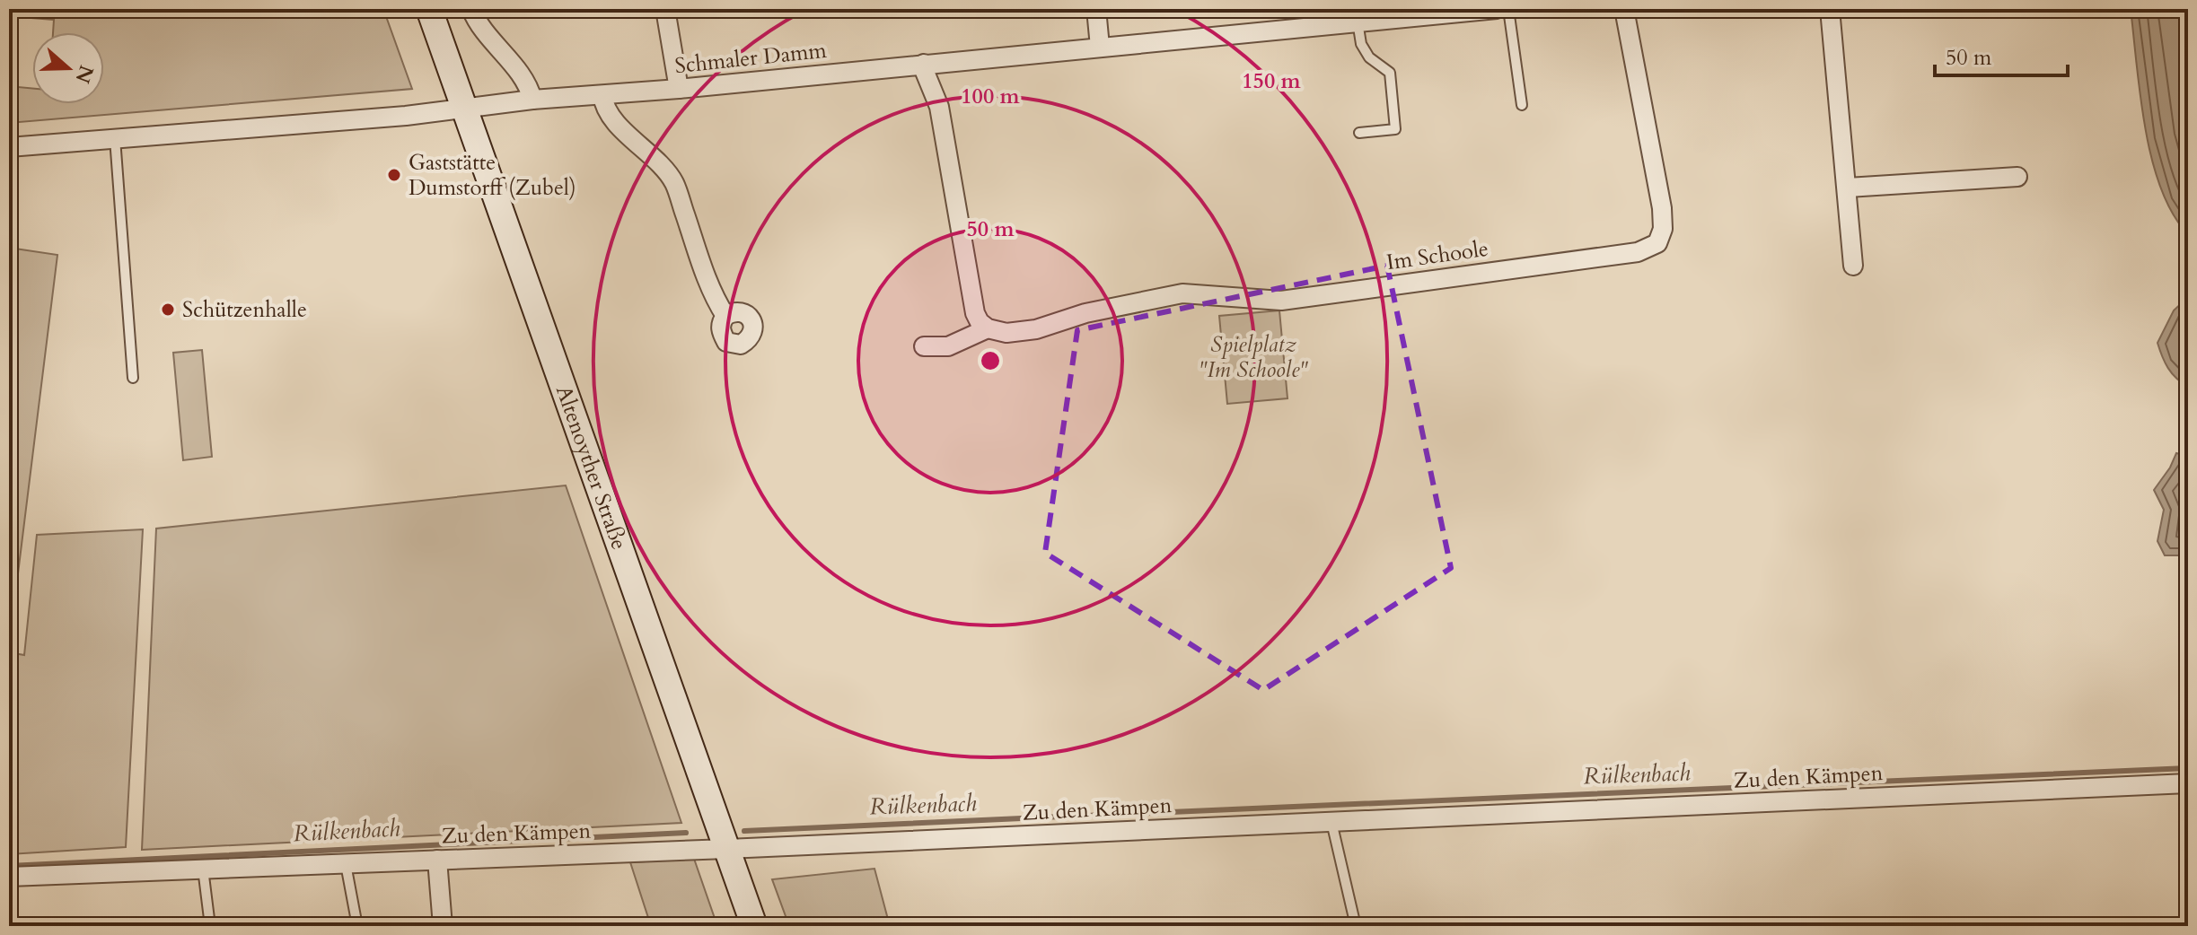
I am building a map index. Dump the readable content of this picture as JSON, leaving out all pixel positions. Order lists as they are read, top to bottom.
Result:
{
  "streets": {
    "main road": ["Altenoyther Straße"],
    "street": ["Schmaler Damm", "Im Schoole", "Zu den Kämpen"]
  },
  "crossings": [
    ["Schmaler Damm", "Altenoyther Straße"],
    ["Altenoyther Straße", "Zu den Kämpen"]
  ],
  "water": ["Rülkenbach"],
  "parks": ["Spielplatz \"Im Schoole\""],
  "places": ["Gaststätte Dumstorff (Zubel)", "Schützenhalle"],
  "scale_bar": "50 m",
  "north": "right",
  "rings": ["150 m", "100 m", "50 m"]
}
